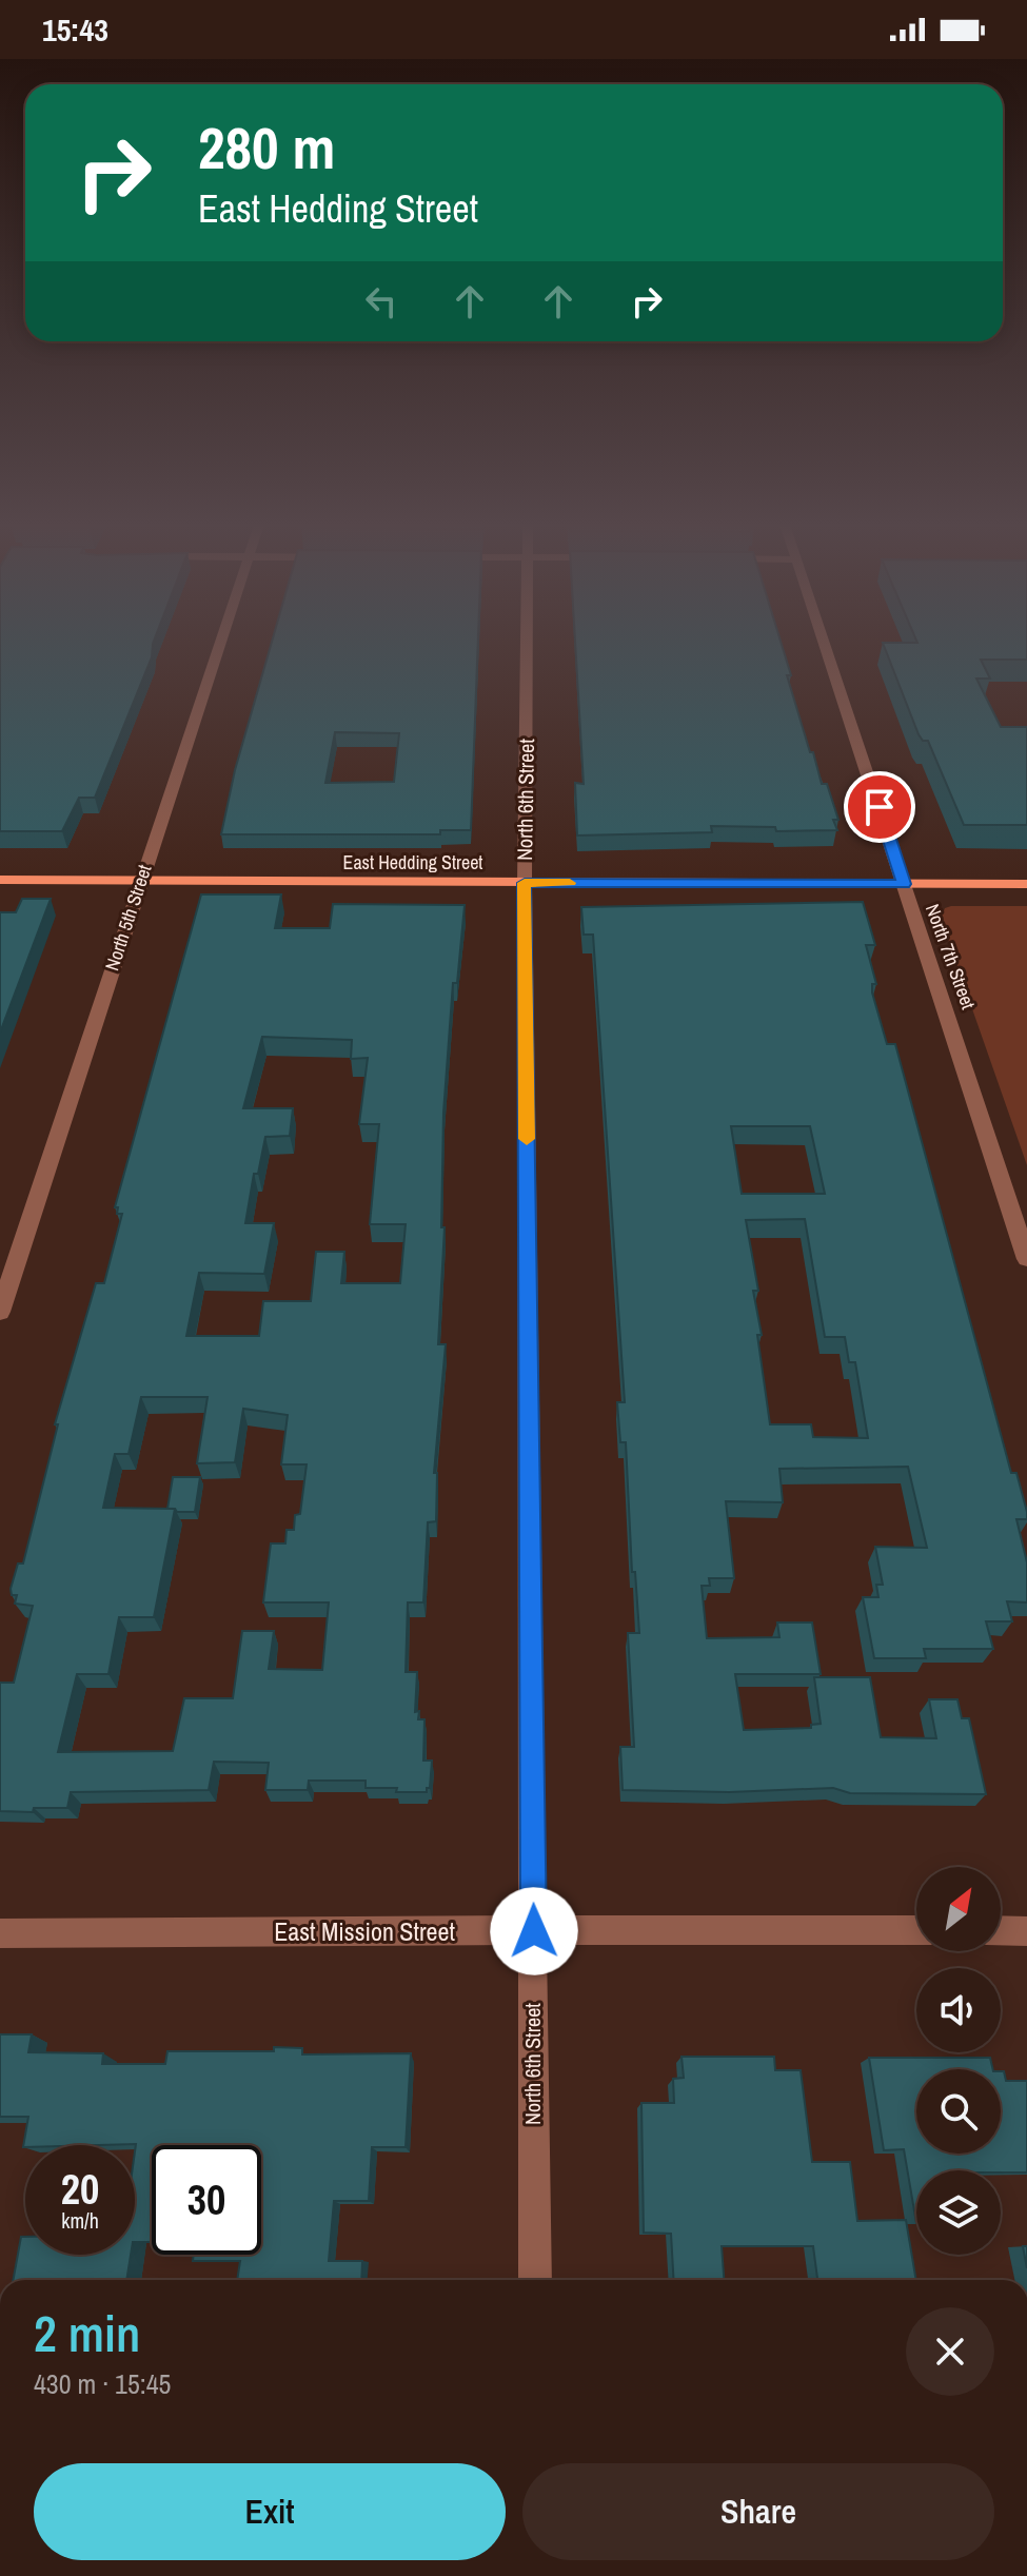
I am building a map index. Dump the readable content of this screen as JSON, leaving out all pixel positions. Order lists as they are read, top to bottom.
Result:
{
  "streets": {
    "main road": ["East Hedding Street"],
    "street": [
      "North 6th Street",
      "North 5th Street",
      "North 7th Street",
      "East Mission Street"
    ]
  },
  "crossings": [
    ["North 6th Street", "East Hedding Street"],
    ["North 6th Street", "East Mission Street"],
    ["East Hedding Street", "North 5th Street"],
    ["East Hedding Street", "North 7th Street"]
  ],
  "north": "top right",
  "page": {
    "status": "15:43",
    "turn": ["280 m", "East Hedding Street"],
    "speed": "20 km/h",
    "limit": "30",
    "heading": ["2 min", "430 m · 15:45"],
    "buttons": ["Exit", "Share"]
  }
}
